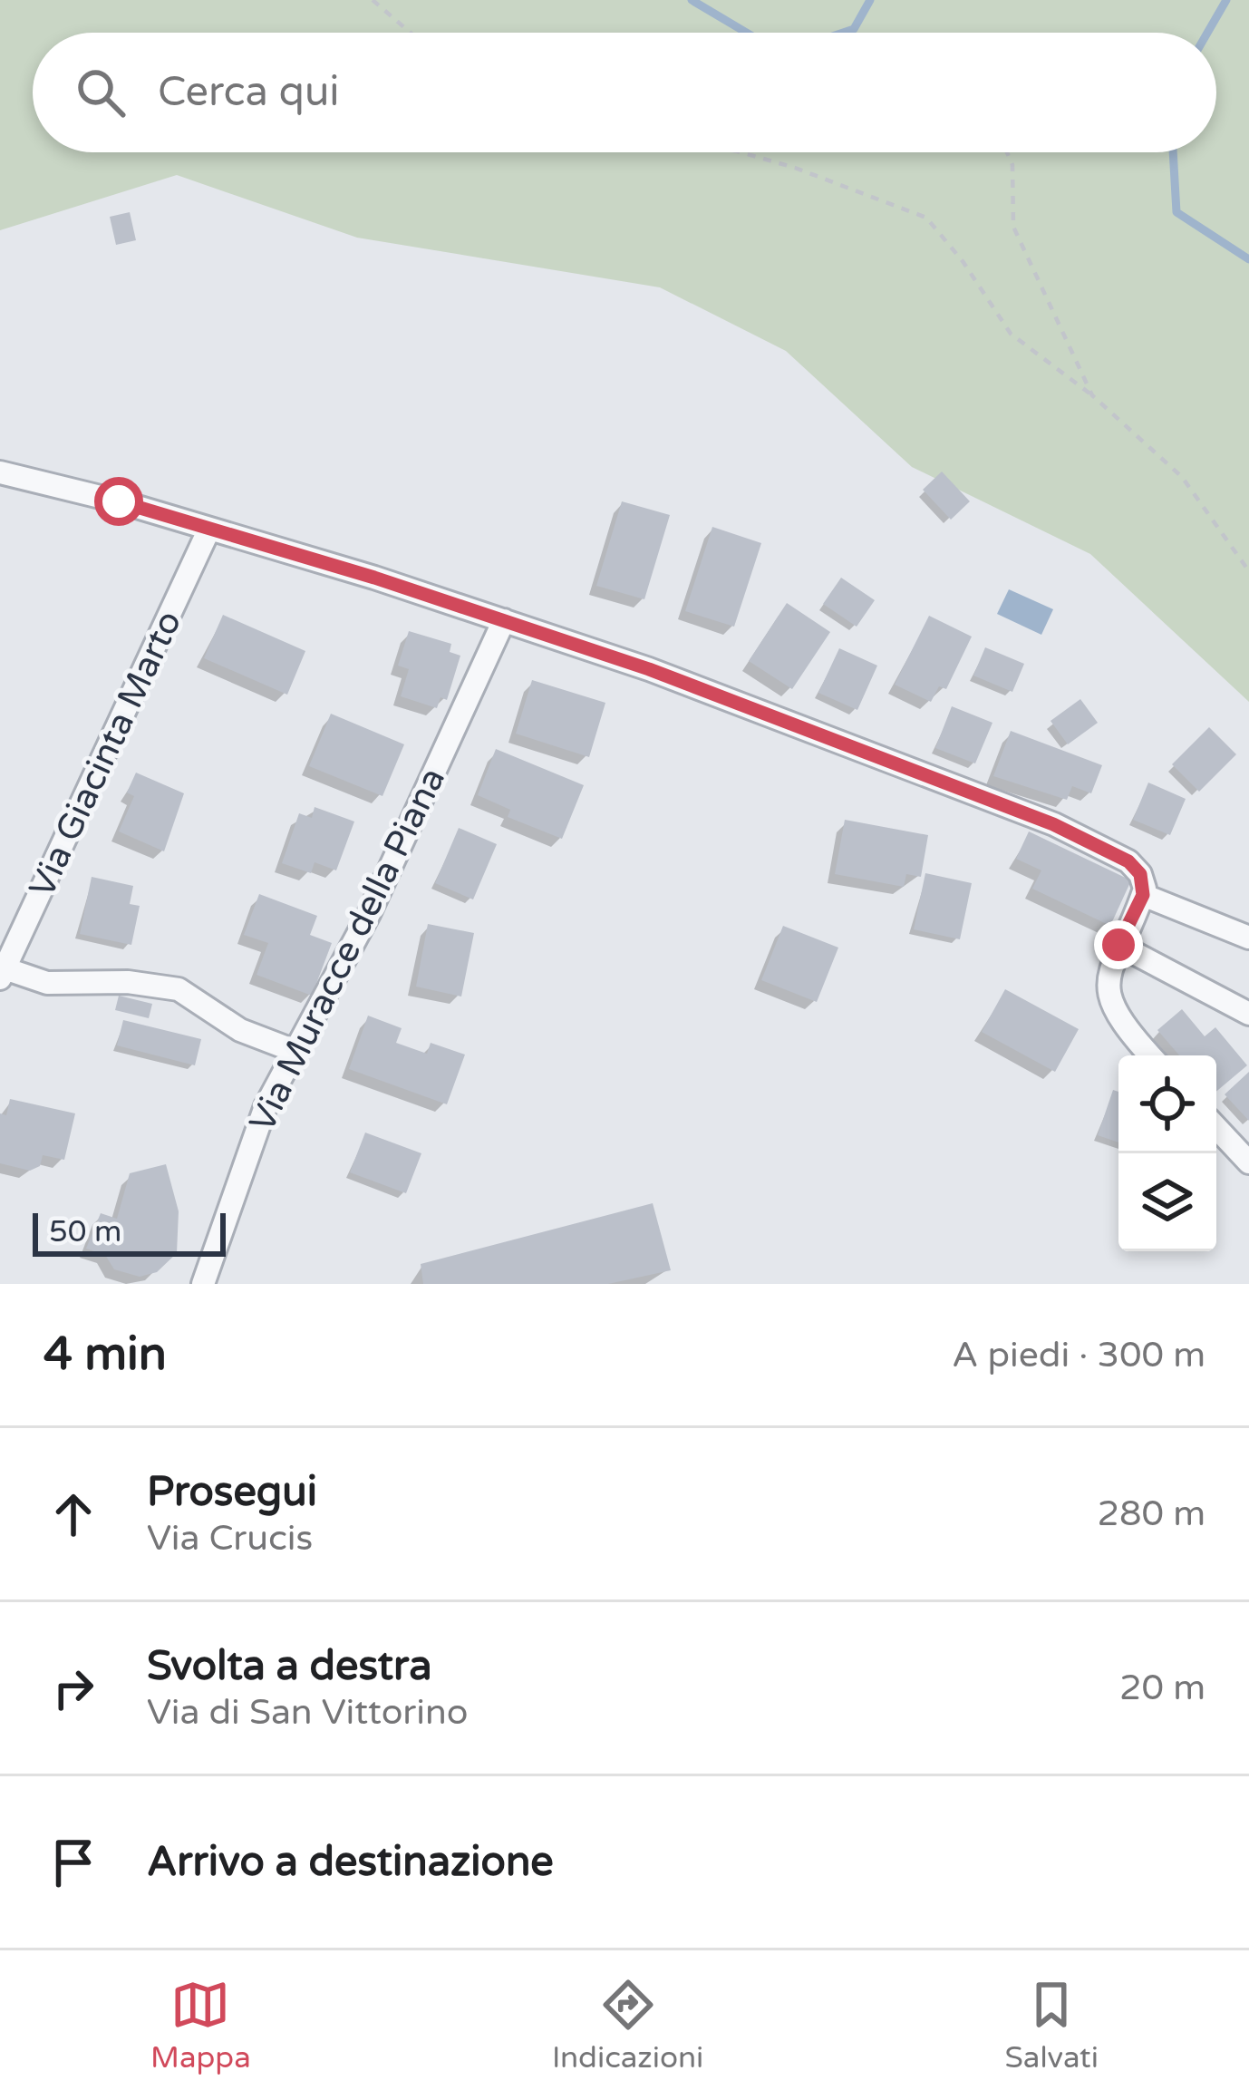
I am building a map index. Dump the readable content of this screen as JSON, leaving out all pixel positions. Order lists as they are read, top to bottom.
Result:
{
  "streets": {
    "street": ["Via Giacinta Marto", "Via Muracce della Piana"]
  },
  "scale_bar": "50 m",
  "page": {
    "search": "Cerca qui",
    "scale": "50 m",
    "heading": ["4 min", "A piedi · 300 m"],
    "list": [
      ["Prosegui", "Via Crucis", "280 m"],
      ["Svolta a destra", "Via di San Vittorino", "20 m"],
      "Arrivo a destinazione"
    ],
    "nav": ["Mappa", "Indicazioni", "Salvati"]
  }
}
